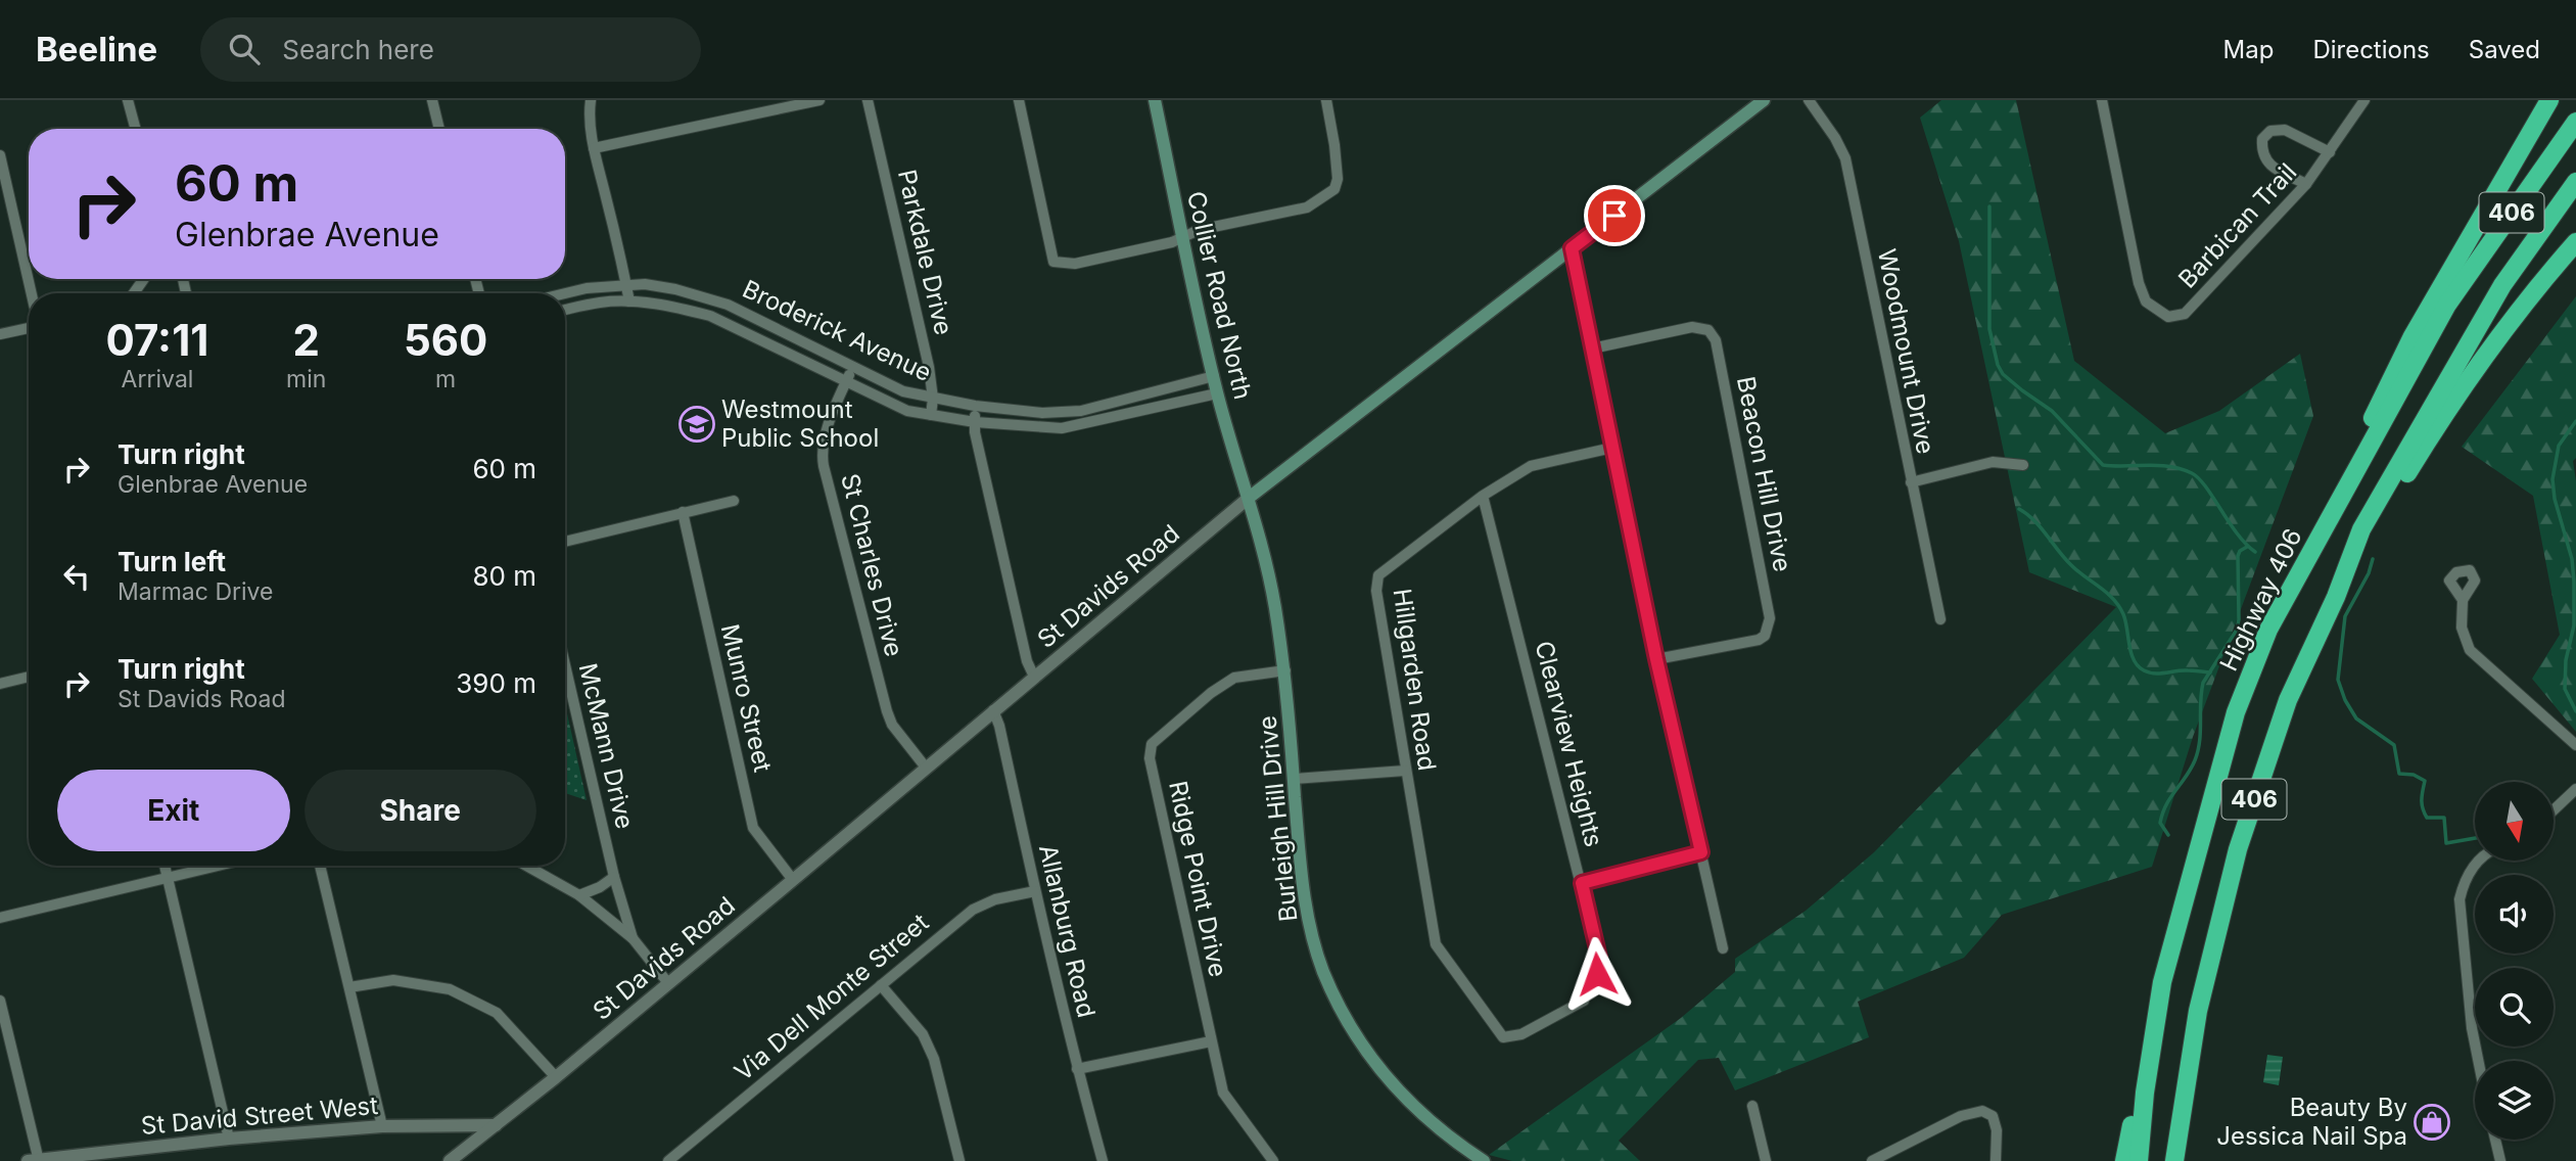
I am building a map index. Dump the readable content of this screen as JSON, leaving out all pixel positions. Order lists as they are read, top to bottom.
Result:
{
  "streets": {
    "highway": ["406", "Highway 406"],
    "main road": ["Collier Road North", "St Davids Road", "Burleigh Hill Drive"],
    "street": [
      "Barbican Trail",
      "Parkdale Drive",
      "Broderick Avenue",
      "Woodmount Drive",
      "Beacon Hill Drive",
      "St Charles Drive",
      "Hillgarden Road",
      "Munro Street",
      "Clearview Heights",
      "McMann Drive",
      "Ridge Point Drive",
      "Allanburg Road",
      "Via Dell Monte Street",
      "St David Street West"
    ]
  },
  "crossings": [
    ["Parkdale Drive", "Broderick Avenue"],
    ["Collier Road North", "Broderick Avenue"],
    ["Collier Road North", "St Davids Road"],
    ["Collier Road North", "Burleigh Hill Drive"],
    ["Broderick Avenue", "St Charles Drive"],
    ["St Charles Drive", "St Davids Road"],
    ["St Davids Road", "Munro Street"],
    ["St Davids Road", "Burleigh Hill Drive"],
    ["St Davids Road", "Allanburg Road"],
    ["St Davids Road", "St David Street West"],
    ["Hillgarden Road", "Clearview Heights"],
    ["Burleigh Hill Drive", "Ridge Point Drive"],
    ["Allanburg Road", "Via Dell Monte Street"]
  ],
  "places": {
    "school or university": ["Westmount Public School"],
    "shop": ["Beauty By Jessica Nail Spa"]
  },
  "north": "bottom",
  "page": {
    "header": "Beeline",
    "search": "Search here",
    "nav": ["Map", "Directions", "Saved"],
    "turn": ["60 m", "Glenbrae Avenue"],
    "eta": [
      "07:11",
      "Arrival",
      "2",
      "min",
      "560",
      "m"
    ],
    "list": [
      {
        "name": "Turn right",
        "note": "Glenbrae Avenue",
        "value": "60 m"
      },
      {
        "name": "Turn left",
        "note": "Marmac Drive",
        "value": "80 m"
      },
      {
        "name": "Turn right",
        "note": "St Davids Road",
        "value": "390 m"
      }
    ],
    "buttons": ["Exit", "Share"]
  }
}
